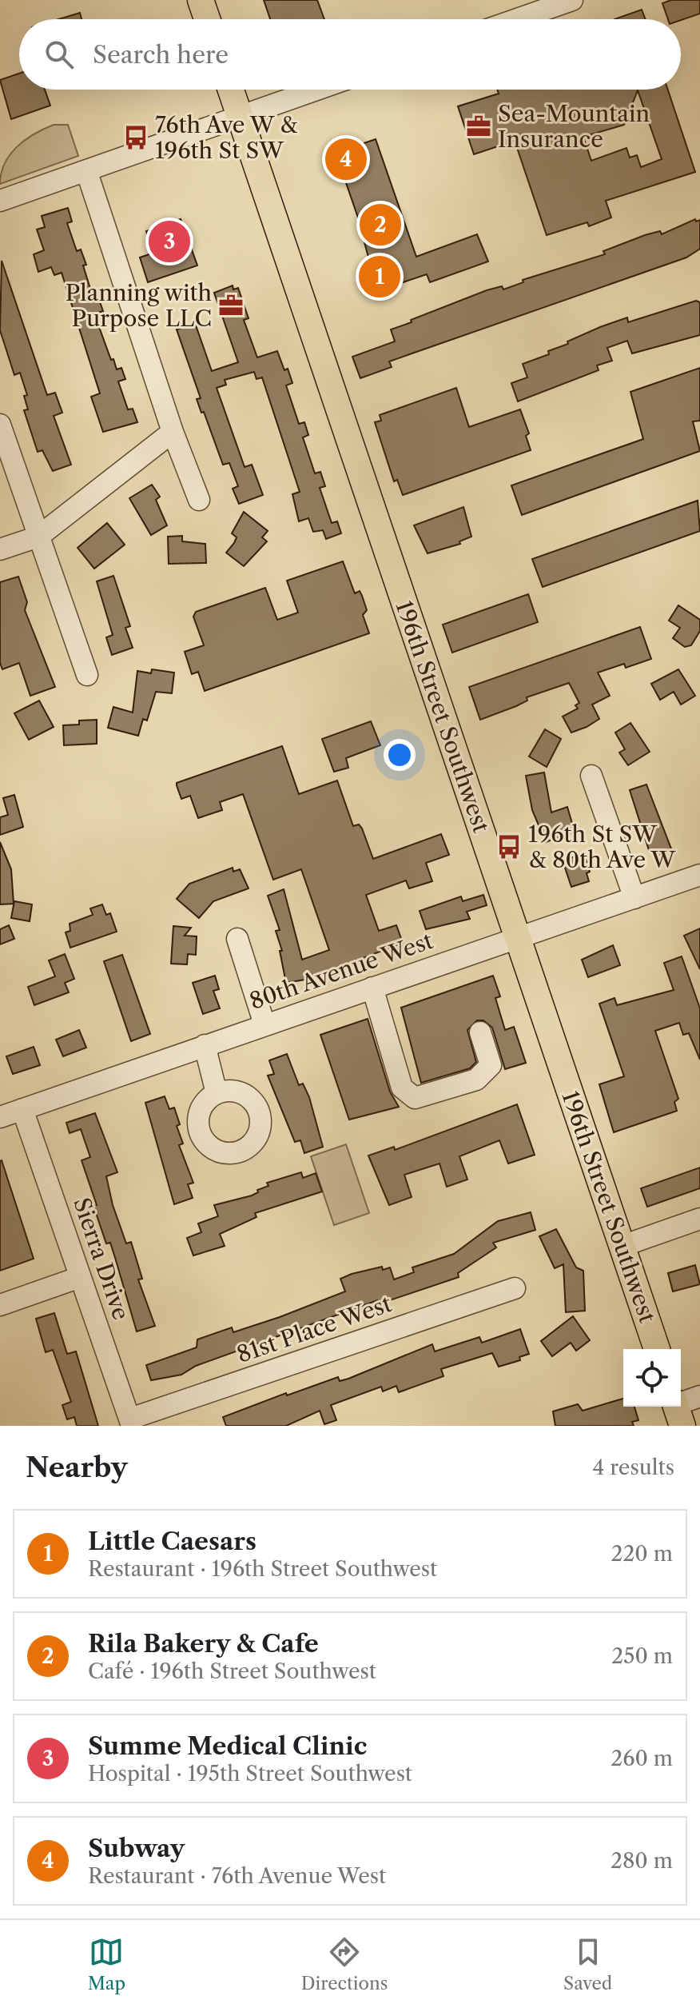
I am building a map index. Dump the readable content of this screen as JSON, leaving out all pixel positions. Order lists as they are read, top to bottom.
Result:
{
  "streets": {
    "main road": ["196th Street Southwest"],
    "street": ["80th Avenue West", "Sierra Drive", "81st Place West"]
  },
  "crossings": [
    ["196th Street Southwest", "80th Avenue West"],
    ["80th Avenue West", "Sierra Drive"],
    ["Sierra Drive", "81st Place West"]
  ],
  "places": {
    "office": ["Sea-Mountain Insurance", "Planning with Purpose LLC"],
    "bus stop": ["76th Ave W & 196th St SW", "196th St SW & 80th Ave W"]
  },
  "page": {
    "search": "Search here",
    "pins": [
      "4",
      "2",
      "3",
      "1"
    ],
    "heading": ["Nearby", "4 results"],
    "list": [
      {
        "mark": "1",
        "name": "Little Caesars",
        "note": "Restaurant · 196th Street Southwest",
        "value": "220 m"
      },
      {
        "mark": "2",
        "name": "Rila Bakery & Cafe",
        "note": "Café · 196th Street Southwest",
        "value": "250 m"
      },
      {
        "mark": "3",
        "name": "Summe Medical Clinic",
        "note": "Hospital · 195th Street Southwest",
        "value": "260 m"
      },
      {
        "mark": "4",
        "name": "Subway",
        "note": "Restaurant · 76th Avenue West",
        "value": "280 m"
      }
    ],
    "nav": ["Map", "Directions", "Saved"]
  }
}
